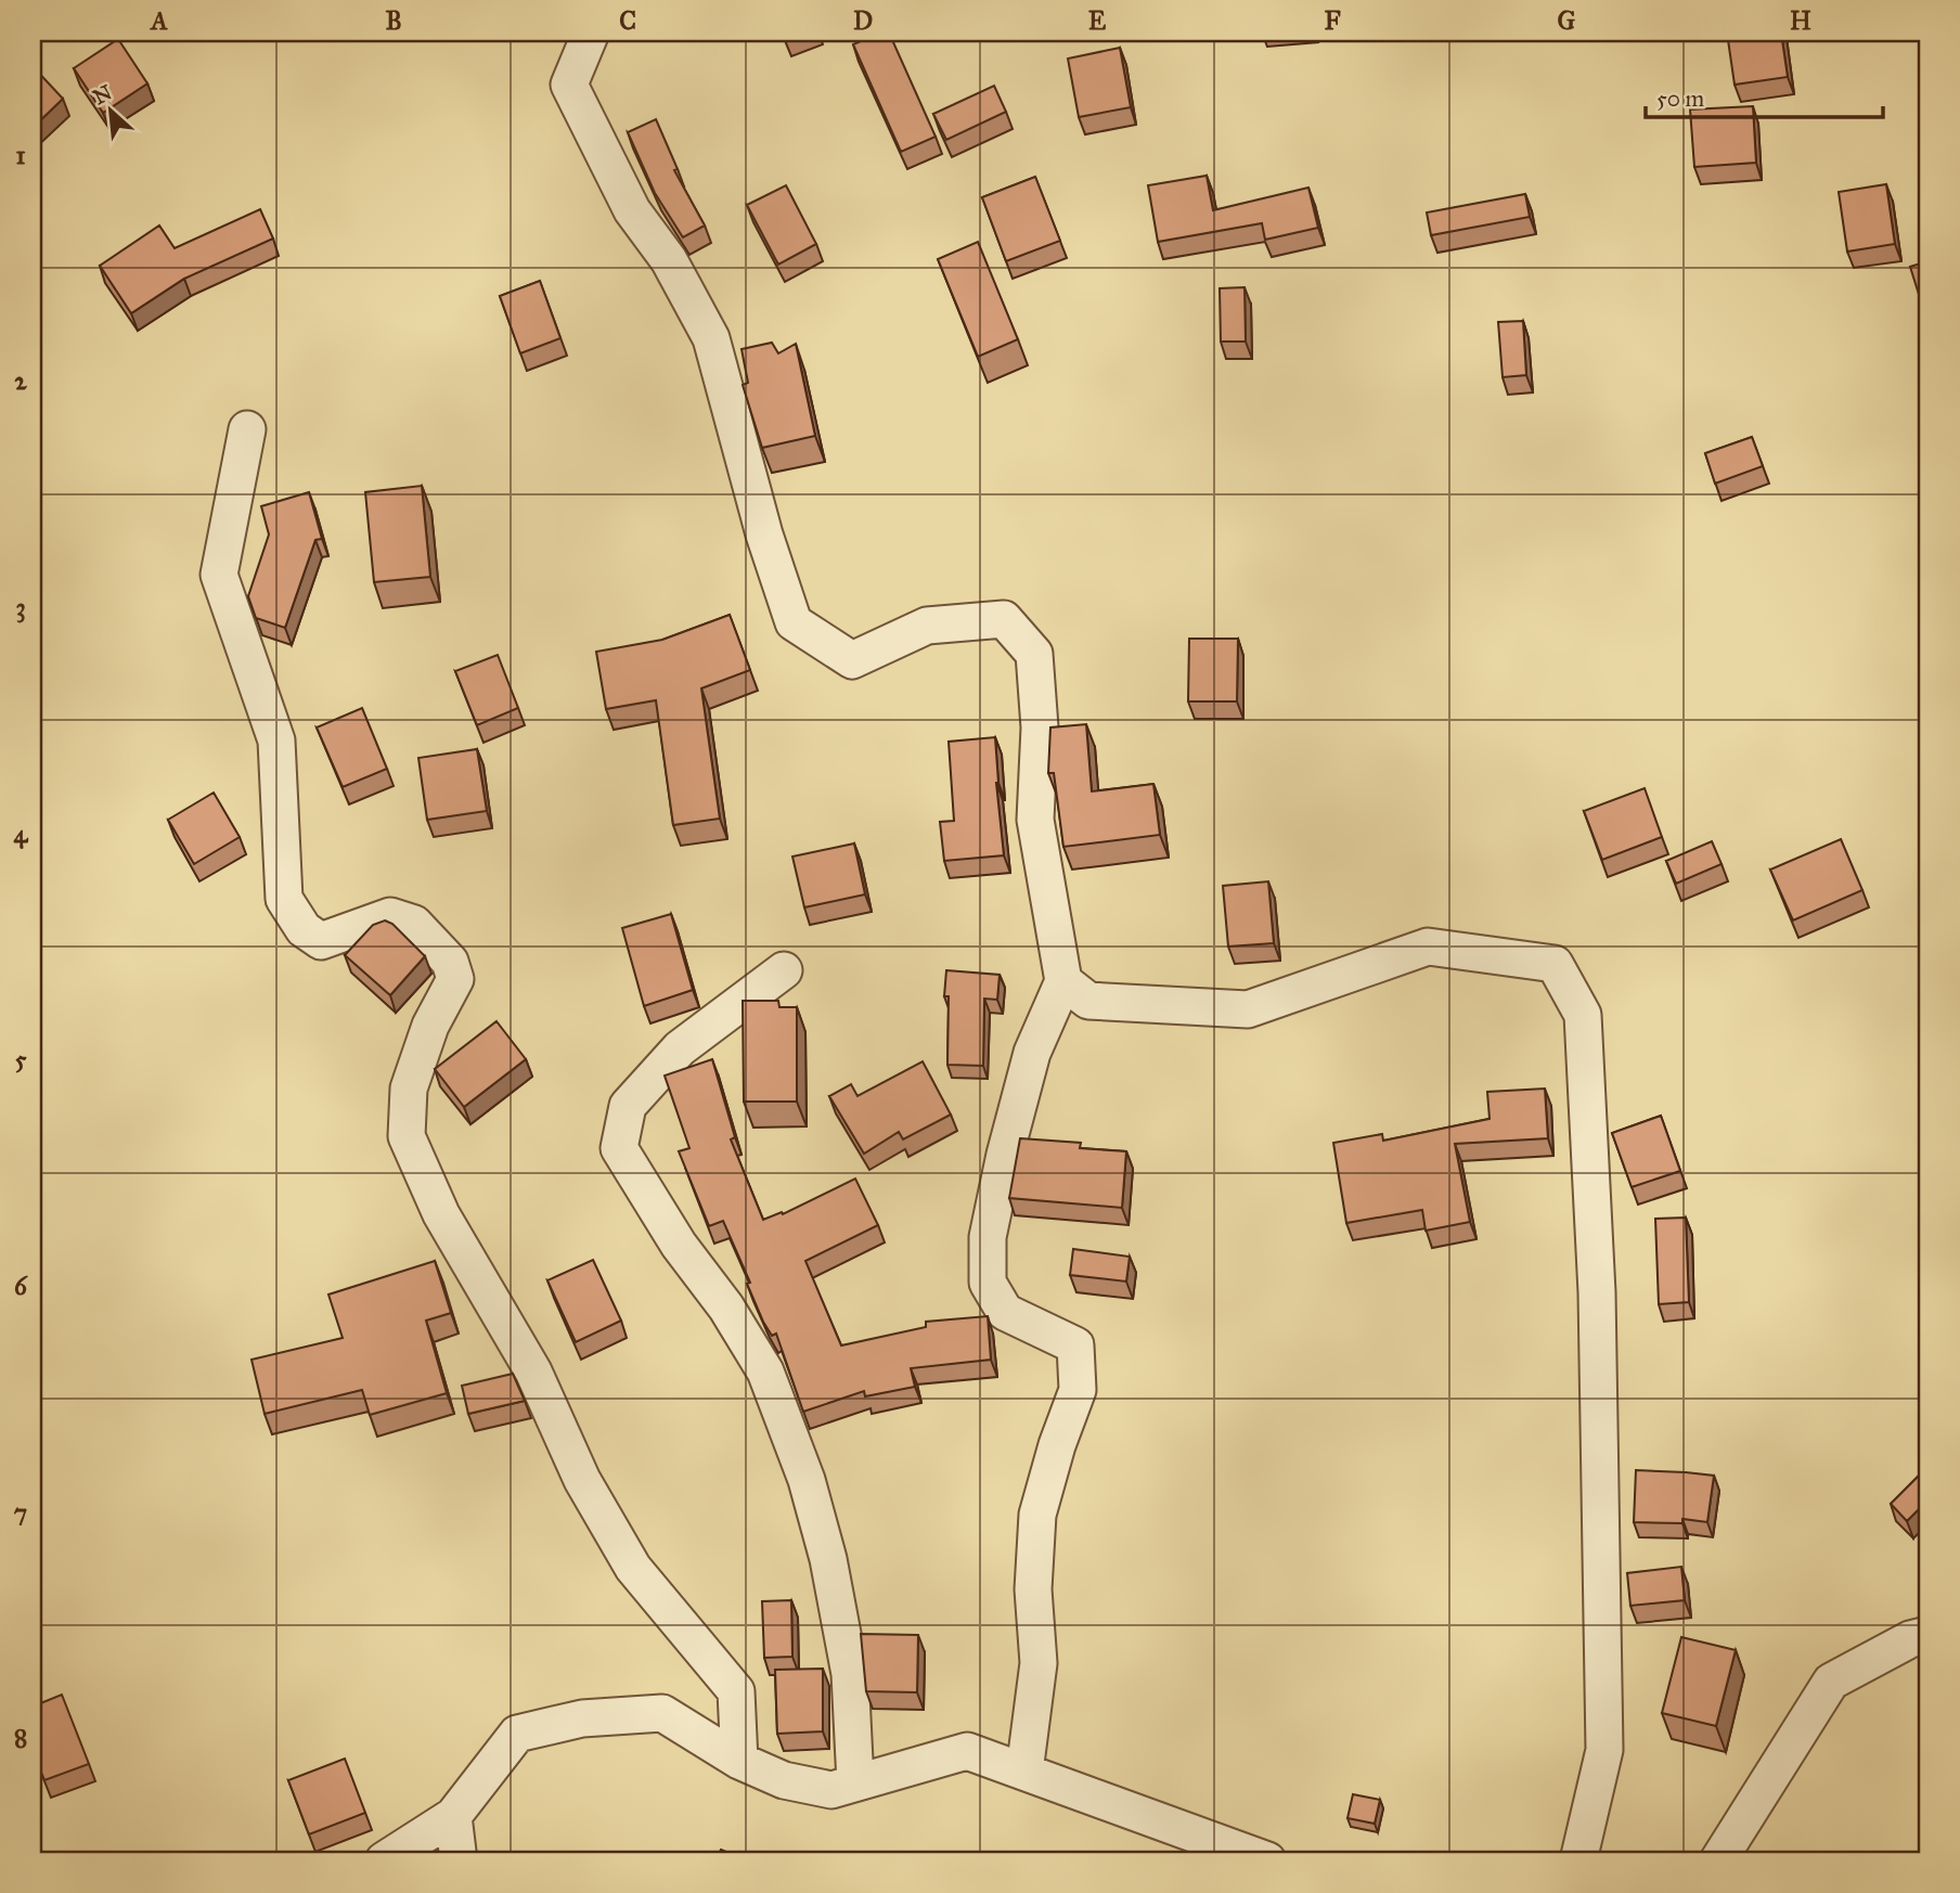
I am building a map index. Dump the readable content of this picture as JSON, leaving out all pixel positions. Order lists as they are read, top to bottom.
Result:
{
  "scale_bar": "50 m",
  "north": "top left",
  "grid": {
    "columns": [
      "A",
      "B",
      "C",
      "D",
      "E",
      "F",
      "G",
      "H"
    ],
    "rows": [
      "1",
      "2",
      "3",
      "4",
      "5",
      "6",
      "7",
      "8"
    ]
  }
}
